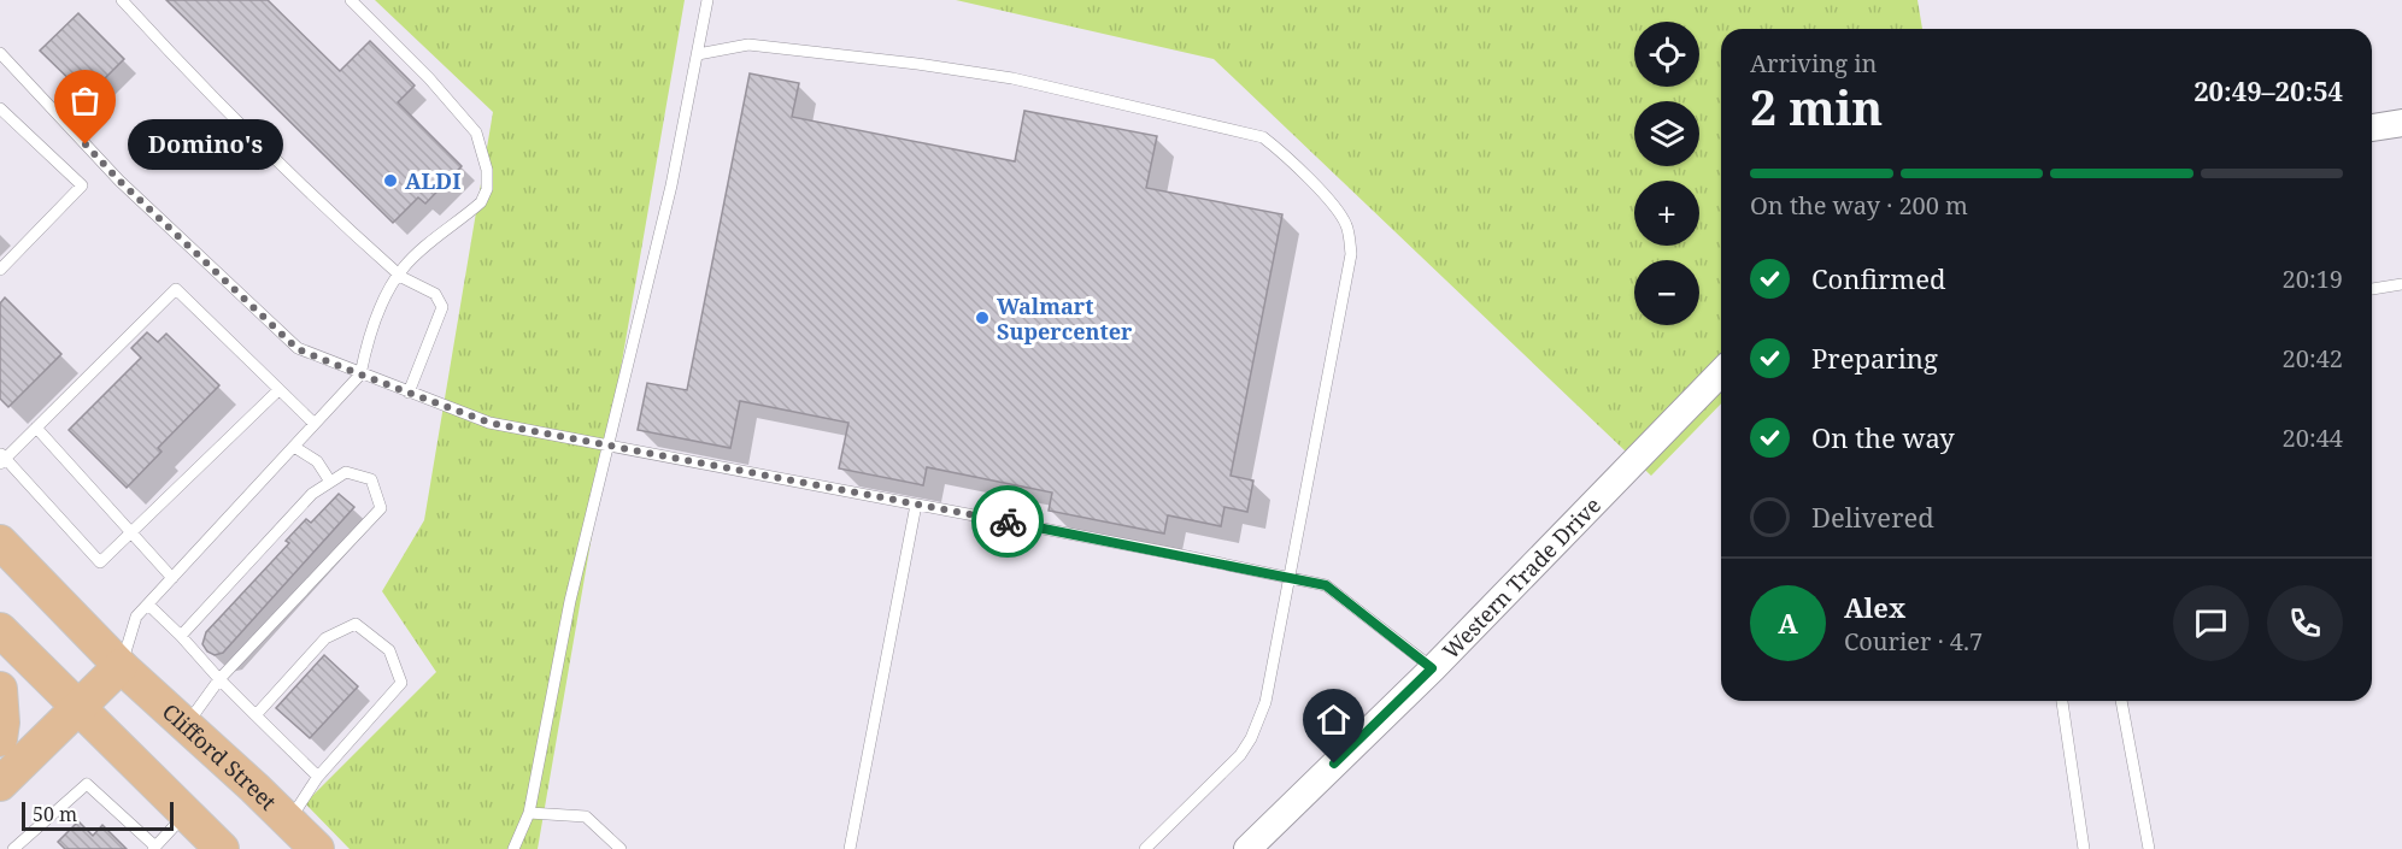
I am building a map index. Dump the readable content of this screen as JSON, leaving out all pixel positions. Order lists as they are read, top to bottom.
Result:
{
  "streets": {
    "main road": ["Clifford Street"],
    "street": ["Western Trade Drive"]
  },
  "places": ["Domino's", "ALDI", "Walmart Supercenter"],
  "scale_bar": "50 m",
  "page": {
    "map_buttons": ["+", "−"],
    "heading": ["2 min", "Arriving in", "20:49–20:54"],
    "panel": ["Alex", "Courier · 4.7"],
    "bubble": "Domino's",
    "bar": "On the way · 200 m",
    "list": [
      ["Confirmed", "20:19"],
      ["Preparing", "20:42"],
      ["On the way", "20:44"],
      "Delivered"
    ],
    "round": "A",
    "scale": "50 m"
  }
}
